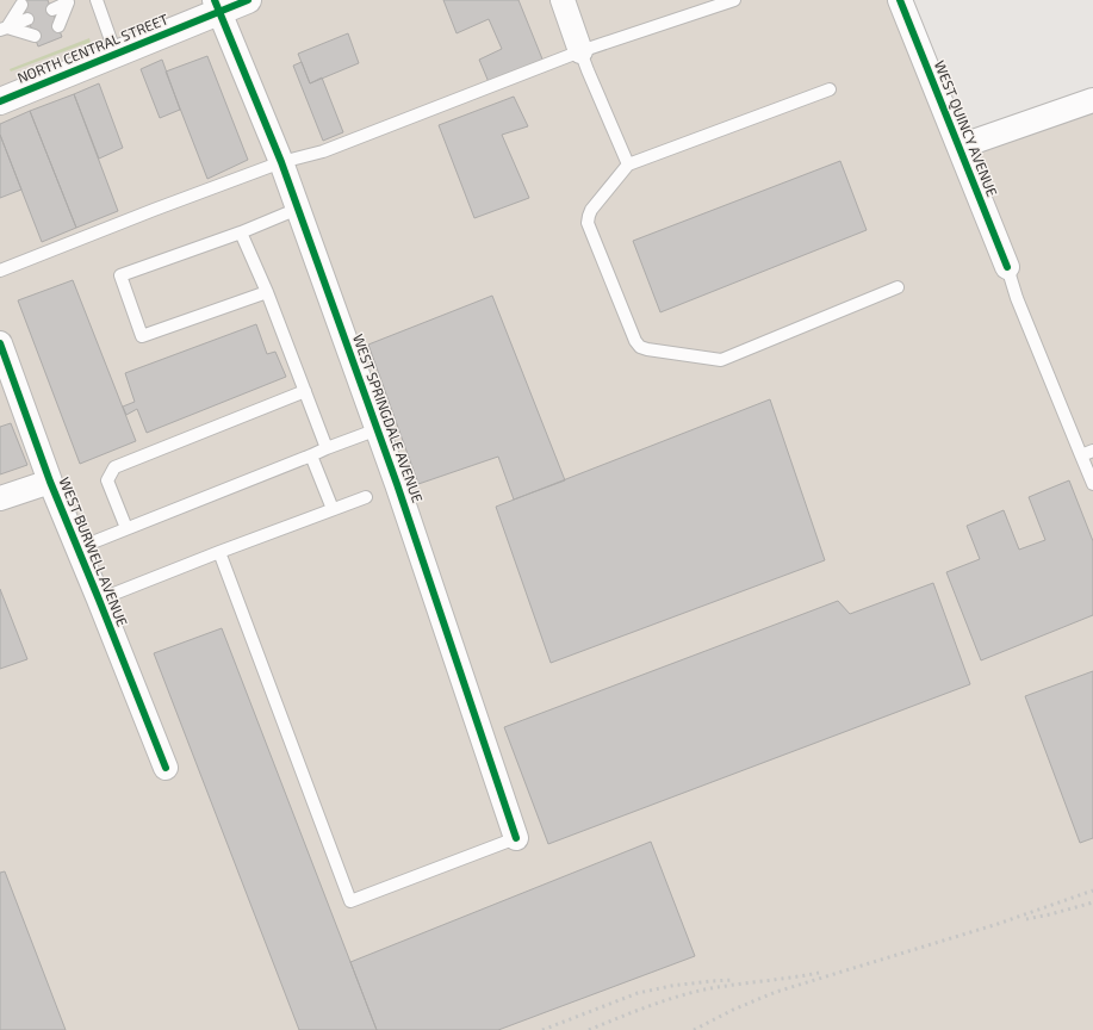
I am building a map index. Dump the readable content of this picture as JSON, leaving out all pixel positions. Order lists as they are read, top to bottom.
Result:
{
  "streets": {
    "main road": ["NORTH CENTRAL STREET"],
    "street": ["WEST QUINCY AVENUE", "WEST SPRINGDALE AVENUE", "WEST BURWELL AVENUE"]
  },
  "crossings": [
    ["NORTH CENTRAL STREET", "WEST SPRINGDALE AVENUE"]
  ]
}
